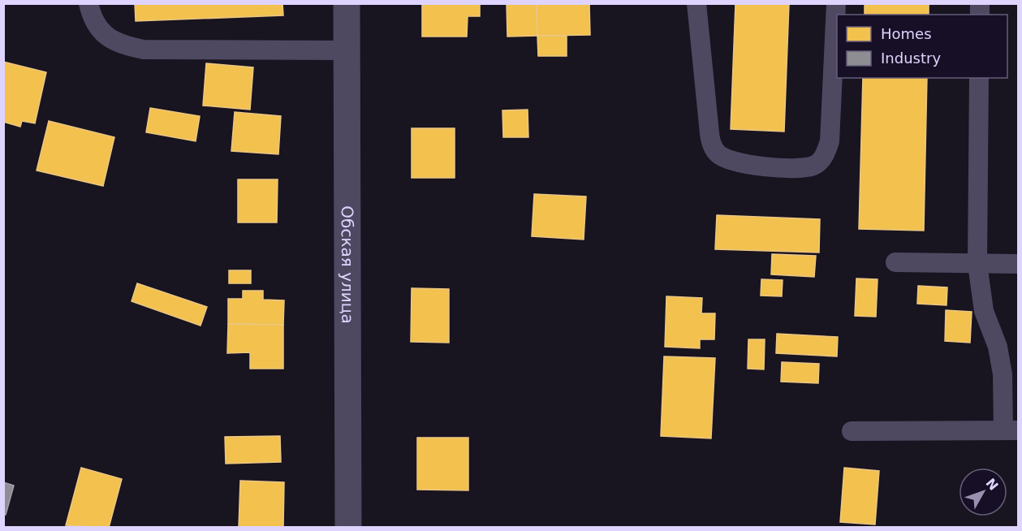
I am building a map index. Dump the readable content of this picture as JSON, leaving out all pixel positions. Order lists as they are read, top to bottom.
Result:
{
  "streets": {
    "street": ["Обская улица"]
  },
  "legend": ["Homes", "Industry"],
  "north": "top right"
}
